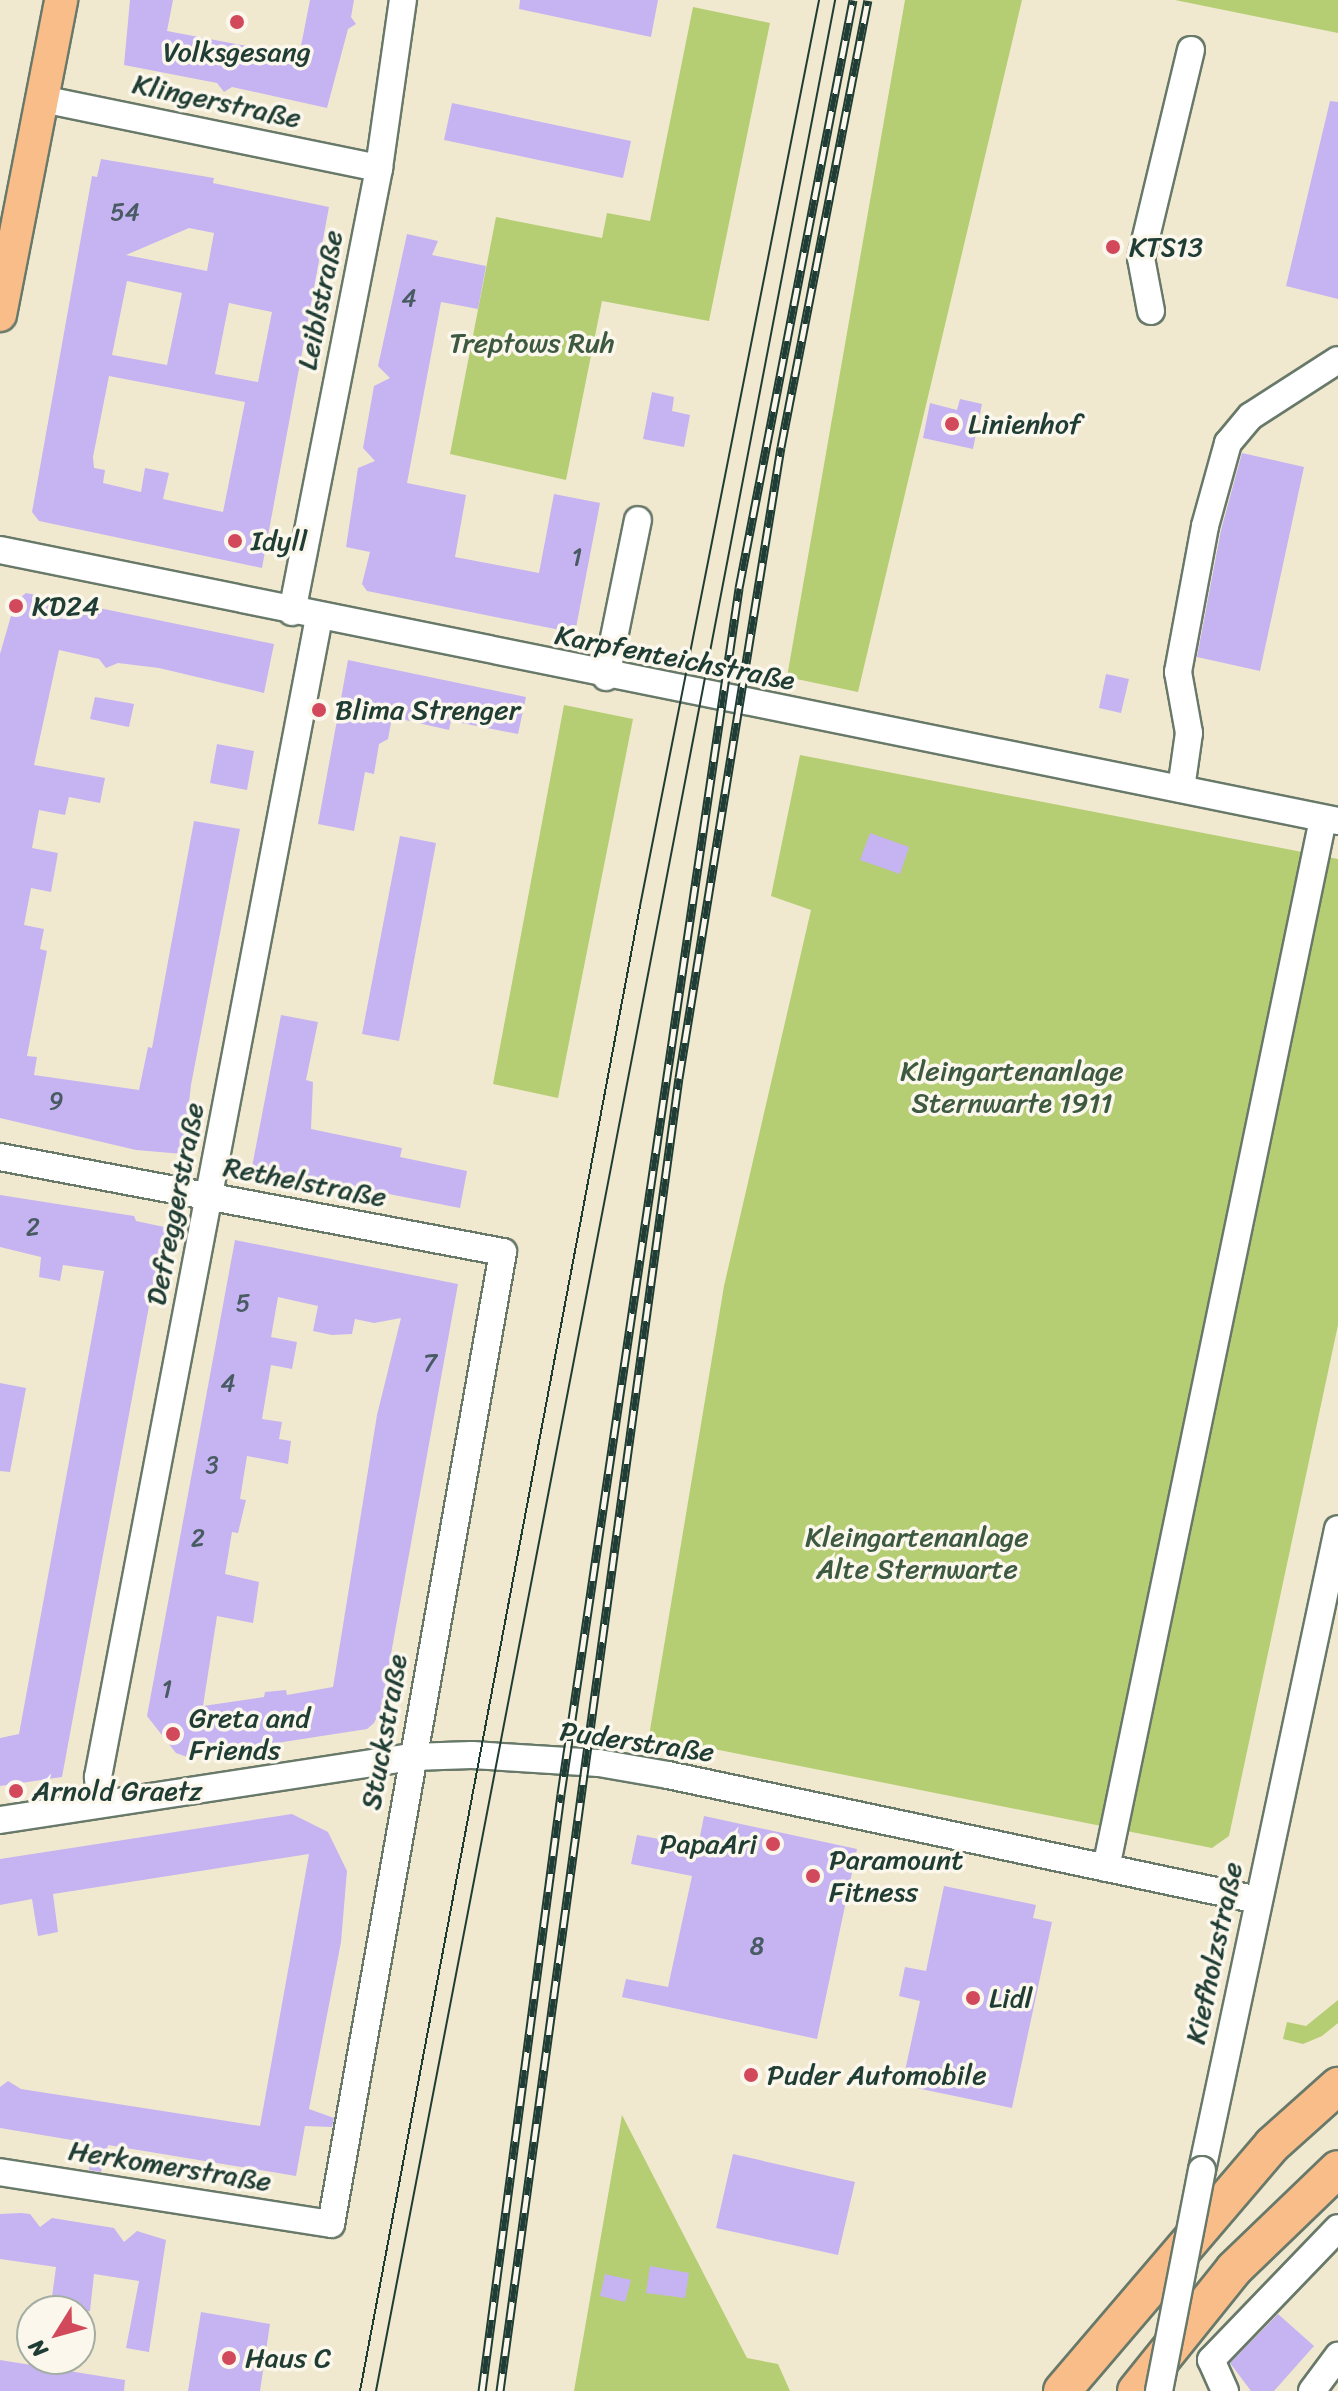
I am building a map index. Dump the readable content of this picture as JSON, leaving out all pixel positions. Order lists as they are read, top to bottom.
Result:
{
  "streets": {
    "street": [
      "Klingerstraße",
      "Leiblstraße",
      "Karpfenteichstraße",
      "Rethelstraße",
      "Defreggerstraße",
      "Stuckstraße",
      "Puderstraße",
      "Kiefholzstraße",
      "Herkomerstraße"
    ]
  },
  "crossings": [
    ["Klingerstraße", "Leiblstraße"],
    ["Leiblstraße", "Karpfenteichstraße"],
    ["Karpfenteichstraße", "Defreggerstraße"],
    ["Rethelstraße", "Defreggerstraße"],
    ["Rethelstraße", "Stuckstraße"],
    ["Defreggerstraße", "Puderstraße"],
    ["Stuckstraße", "Puderstraße"],
    ["Stuckstraße", "Herkomerstraße"],
    ["Puderstraße", "Kiefholzstraße"]
  ],
  "parks": ["Treptows Ruh", "Kleingartenanlage Sternwarte 1911", "Kleingartenanlage Alte Sternwarte"],
  "places": [
    "Volksgesang",
    "KTS13",
    "Linienhof",
    "Idyll",
    "KD24",
    "Blima Strenger",
    "Greta and Friends",
    "Arnold Graetz",
    "PapaAri",
    "Paramount Fitness",
    "Lidl",
    "Puder Automobile",
    "Haus C"
  ],
  "house_numbers": [
    "54",
    "4",
    "1",
    "9",
    "2",
    "5",
    "7",
    "4",
    "3",
    "2",
    "1",
    "8"
  ],
  "north": "bottom left"
}
